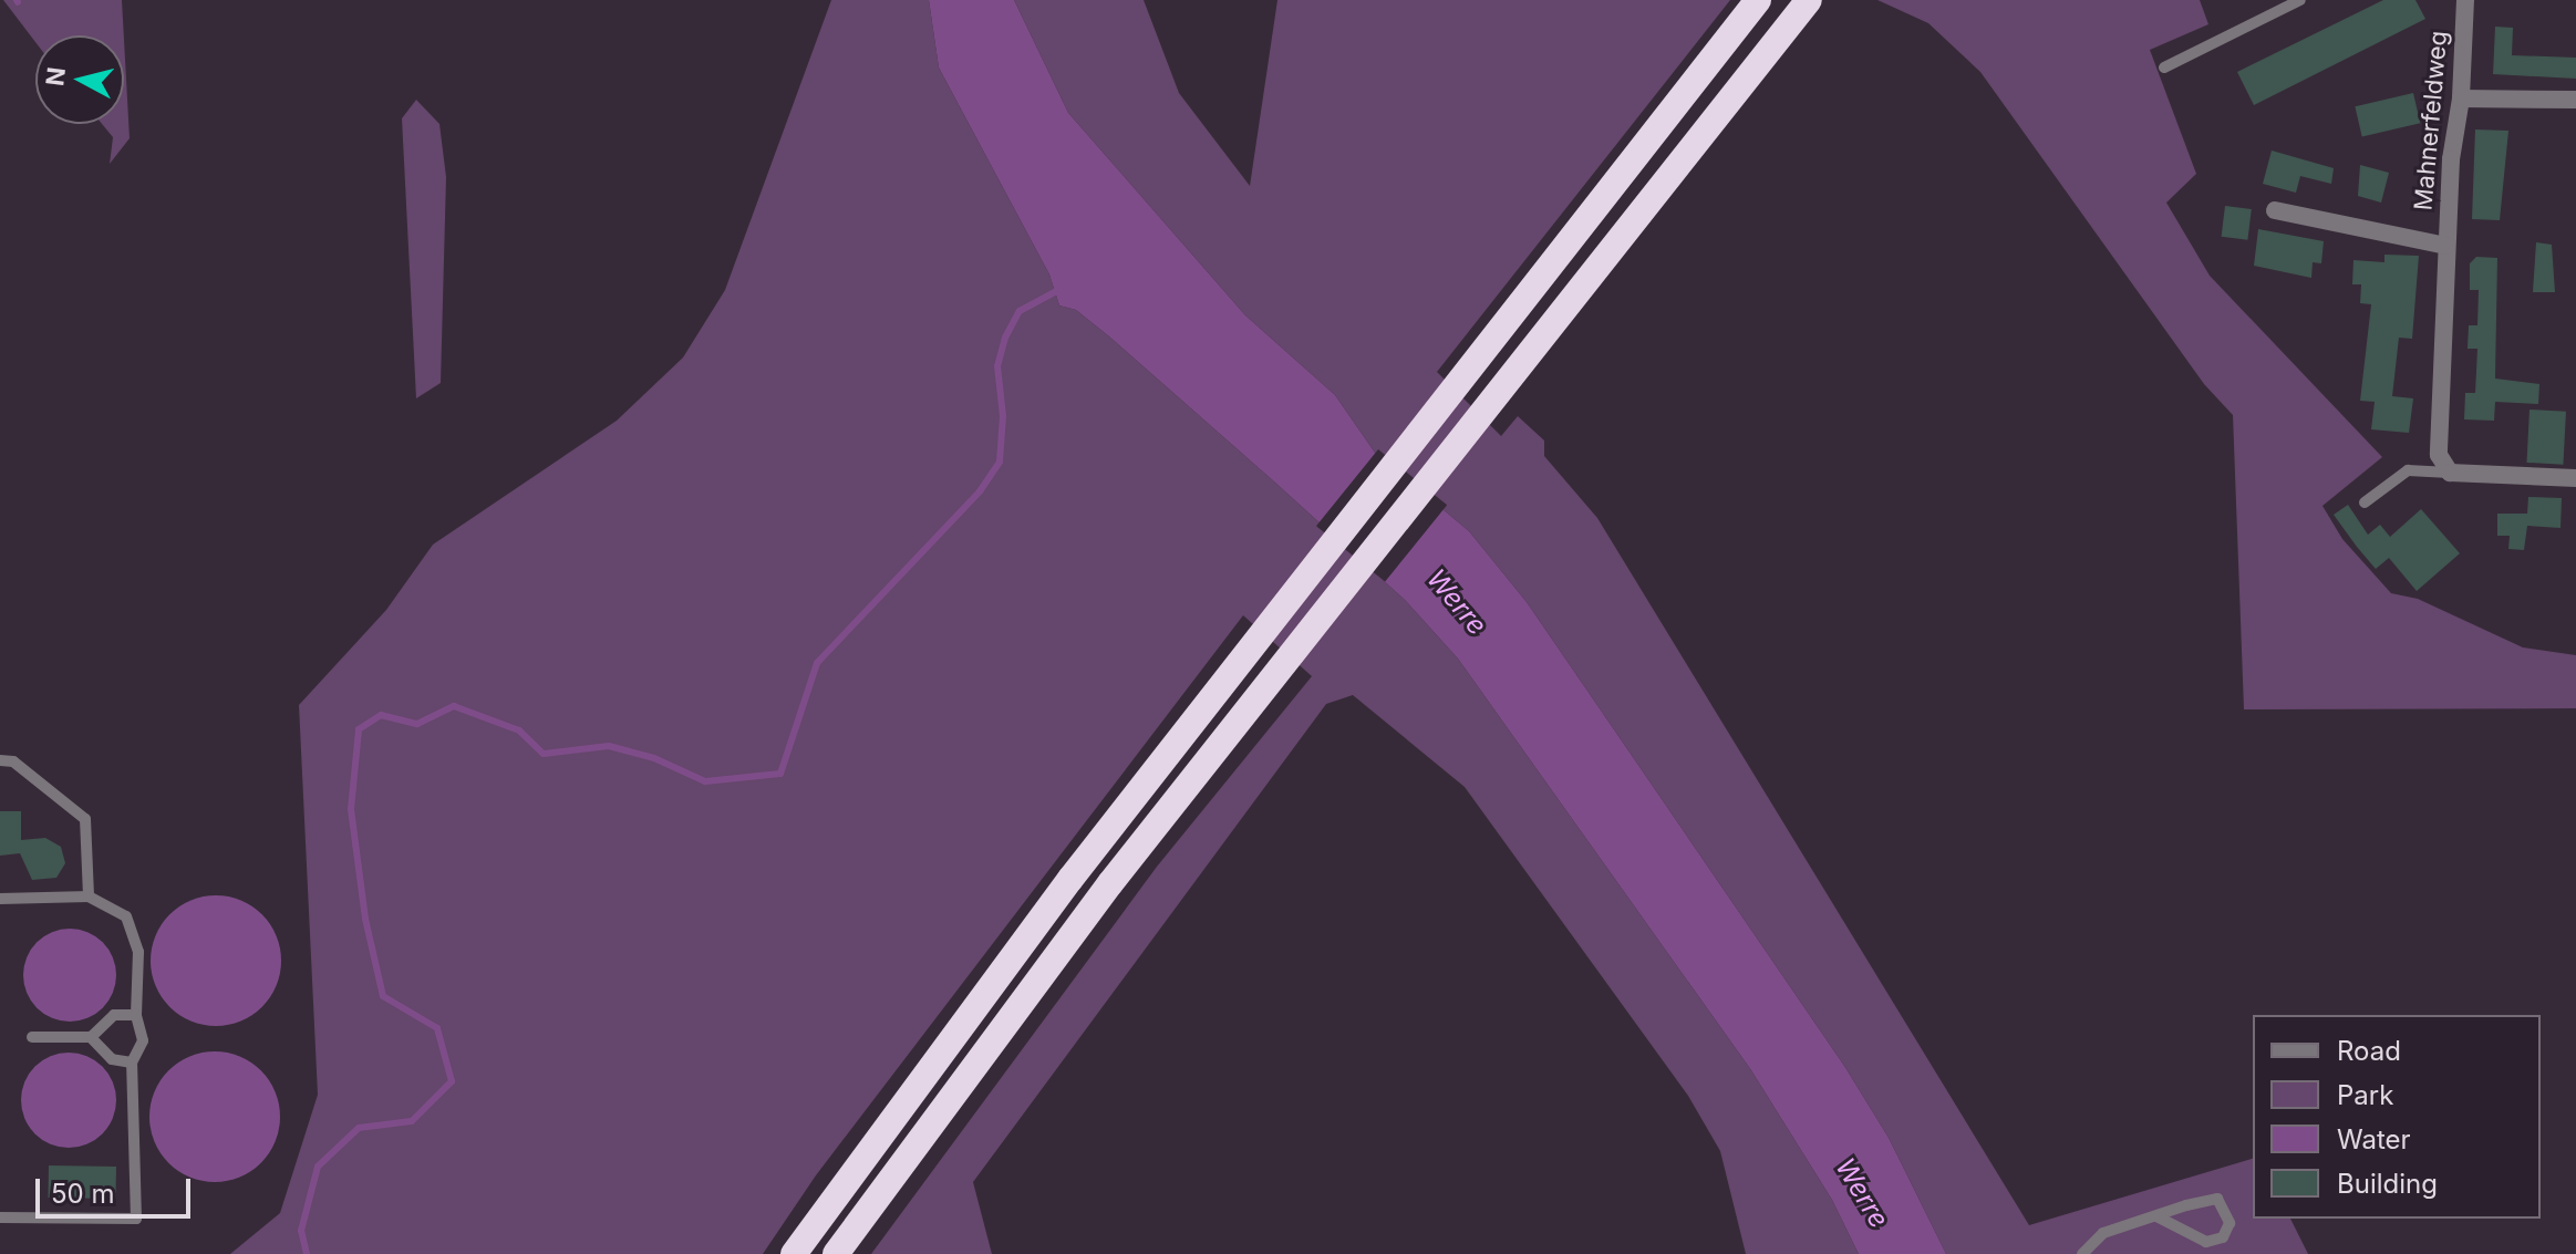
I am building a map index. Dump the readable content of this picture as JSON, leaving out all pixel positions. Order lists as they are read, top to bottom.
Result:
{
  "streets": {
    "street": ["Mahnerfeldweg"]
  },
  "water": ["Werre"],
  "legend": [
    "Road",
    "Park",
    "Water",
    "Building"
  ],
  "scale_bar": "50 m",
  "north": "left"
}
